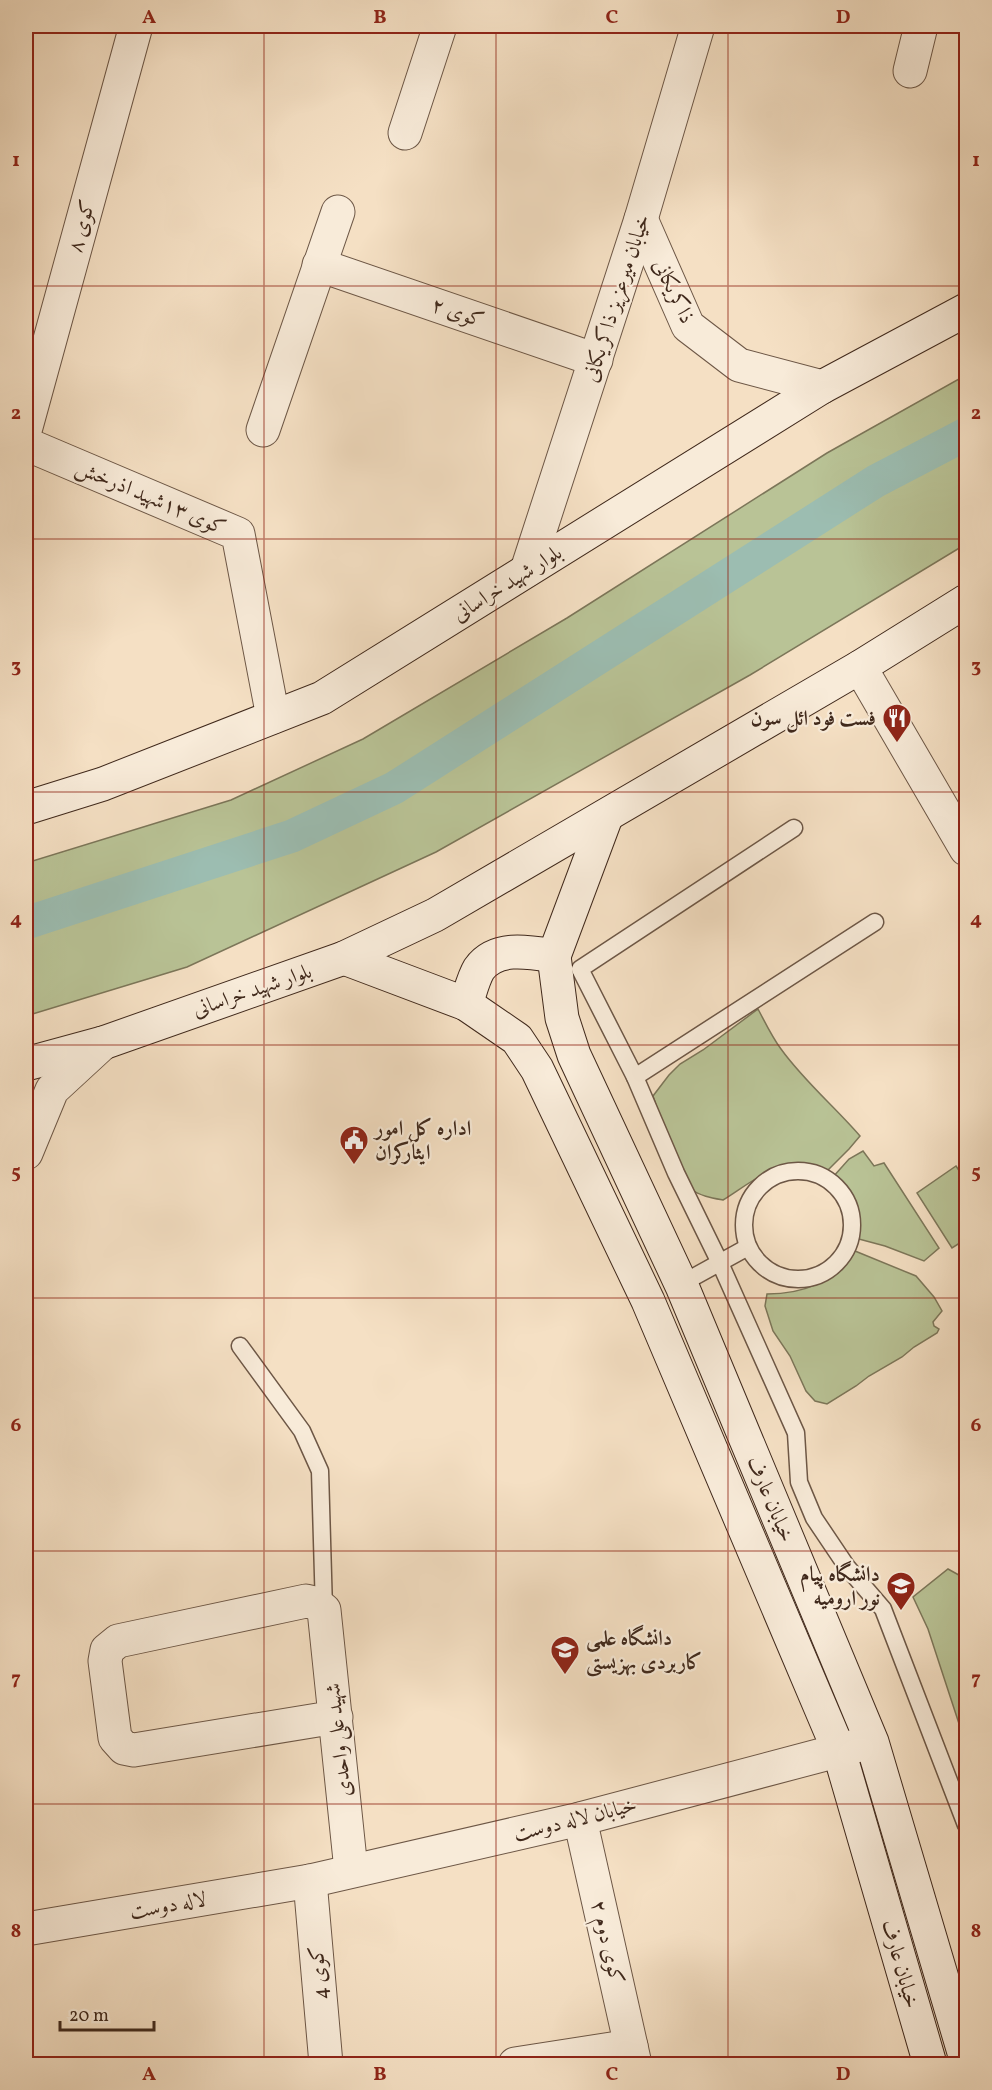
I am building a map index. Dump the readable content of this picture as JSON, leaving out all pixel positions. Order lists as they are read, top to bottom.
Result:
{
  "streets": {
    "street": [
      "کوی ۸",
      "ذاکریکانی",
      "خیابان میرعزیز ذاکر یکانی",
      "کوی ۲",
      "کوی ۱۳شهید اذرخش",
      "بلوار شهید خراسانی",
      "خیابان عارف",
      "شهید علی واحدی",
      "خیابان لاله دوست",
      "لاله دوست",
      "کوی دوم ۲",
      "کوی 4"
    ]
  },
  "crossings": [
    ["ذاکریکانی", "خیابان میرعزیز ذاکر یکانی"],
    ["ذاکریکانی", "بلوار شهید خراسانی"],
    ["خیابان میرعزیز ذاکر یکانی", "کوی ۲"],
    ["خیابان میرعزیز ذاکر یکانی", "بلوار شهید خراسانی"],
    ["کوی ۱۳شهید اذرخش", "بلوار شهید خراسانی"],
    ["بلوار شهید خراسانی", "خیابان عارف"],
    ["خیابان عارف", "خیابان لاله دوست"],
    ["شهید علی واحدی", "خیابان لاله دوست"],
    ["خیابان لاله دوست", "لاله دوست"],
    ["خیابان لاله دوست", "کوی دوم ۲"],
    ["خیابان لاله دوست", "کوی 4"],
    ["لاله دوست", "کوی 4"]
  ],
  "places": {
    "restaurant": ["فست فود ائل سون"],
    "public building": ["اداره کل امور ایثارکران"],
    "school or university": ["دانشگاه پیام نور ارومیه", "دانشگاه علمی کاربردی بهزیستی"]
  },
  "scale_bar": "20 m",
  "grid": {
    "columns": [
      "A",
      "B",
      "C",
      "D"
    ],
    "rows": [
      "1",
      "2",
      "3",
      "4",
      "5",
      "6",
      "7",
      "8"
    ]
  }
}
